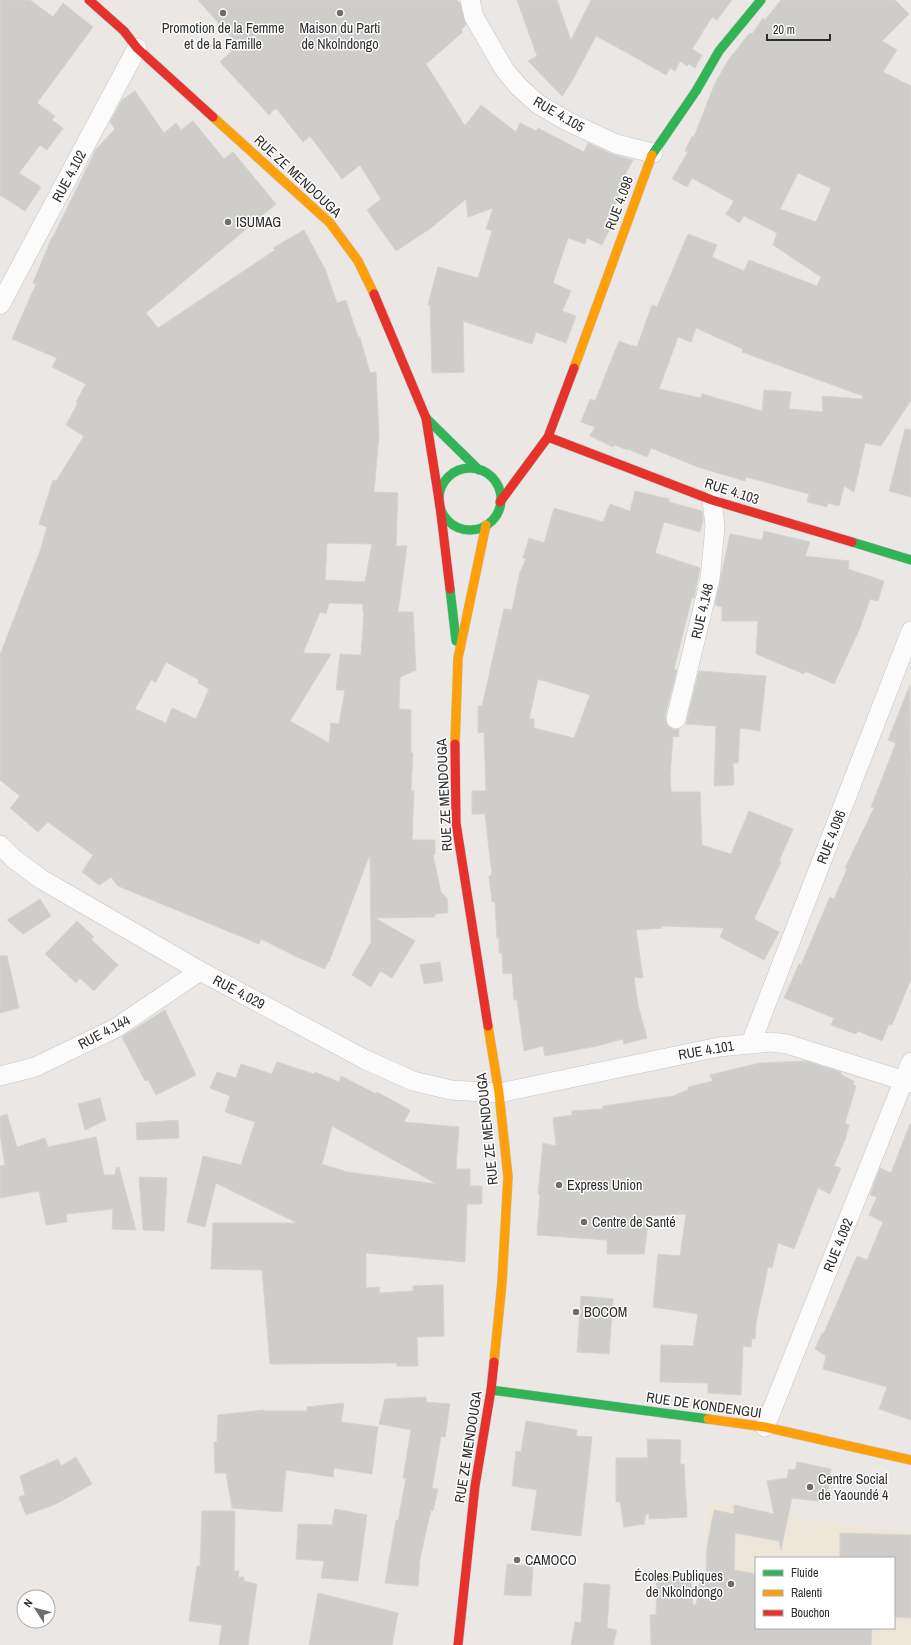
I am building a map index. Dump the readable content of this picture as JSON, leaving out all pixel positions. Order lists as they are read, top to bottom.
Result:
{
  "streets": {
    "main road": [
      "RUE ZE MENDOUGA",
      "RUE 4.098",
      "RUE 4.103",
      "RUE DE KONDENGUI"
    ],
    "street": [
      "RUE 4.105",
      "RUE 4.102",
      "RUE 4.148",
      "RUE 4.096",
      "RUE 4.029",
      "RUE 4.144",
      "RUE 4.101",
      "RUE 4.092"
    ]
  },
  "crossings": [
    ["RUE 4.105", "RUE 4.098"],
    ["RUE 4.102", "RUE ZE MENDOUGA"],
    ["RUE ZE MENDOUGA", "RUE 4.098"],
    ["RUE ZE MENDOUGA", "RUE 4.029"],
    ["RUE ZE MENDOUGA", "RUE 4.101"],
    ["RUE ZE MENDOUGA", "RUE DE KONDENGUI"],
    ["RUE 4.098", "RUE 4.103"],
    ["RUE 4.103", "RUE 4.148"],
    ["RUE 4.096", "RUE 4.101"],
    ["RUE 4.029", "RUE 4.144"],
    ["RUE 4.029", "RUE 4.101"],
    ["RUE 4.101", "RUE 4.092"],
    ["RUE 4.092", "RUE DE KONDENGUI"]
  ],
  "places": [
    "Promotion de la Femme et de la Famille",
    "Maison du Parti de Nkolndongo",
    "ISUMAG",
    "Express Union",
    "Centre de Santé",
    "BOCOM",
    "Centre Social de Yaoundé 4",
    "CAMOCO",
    "Écoles Publiques de Nkolndongo"
  ],
  "legend": ["Fluide", "Ralenti", "Bouchon"],
  "scale_bar": "20 m",
  "north": "top left"
}
